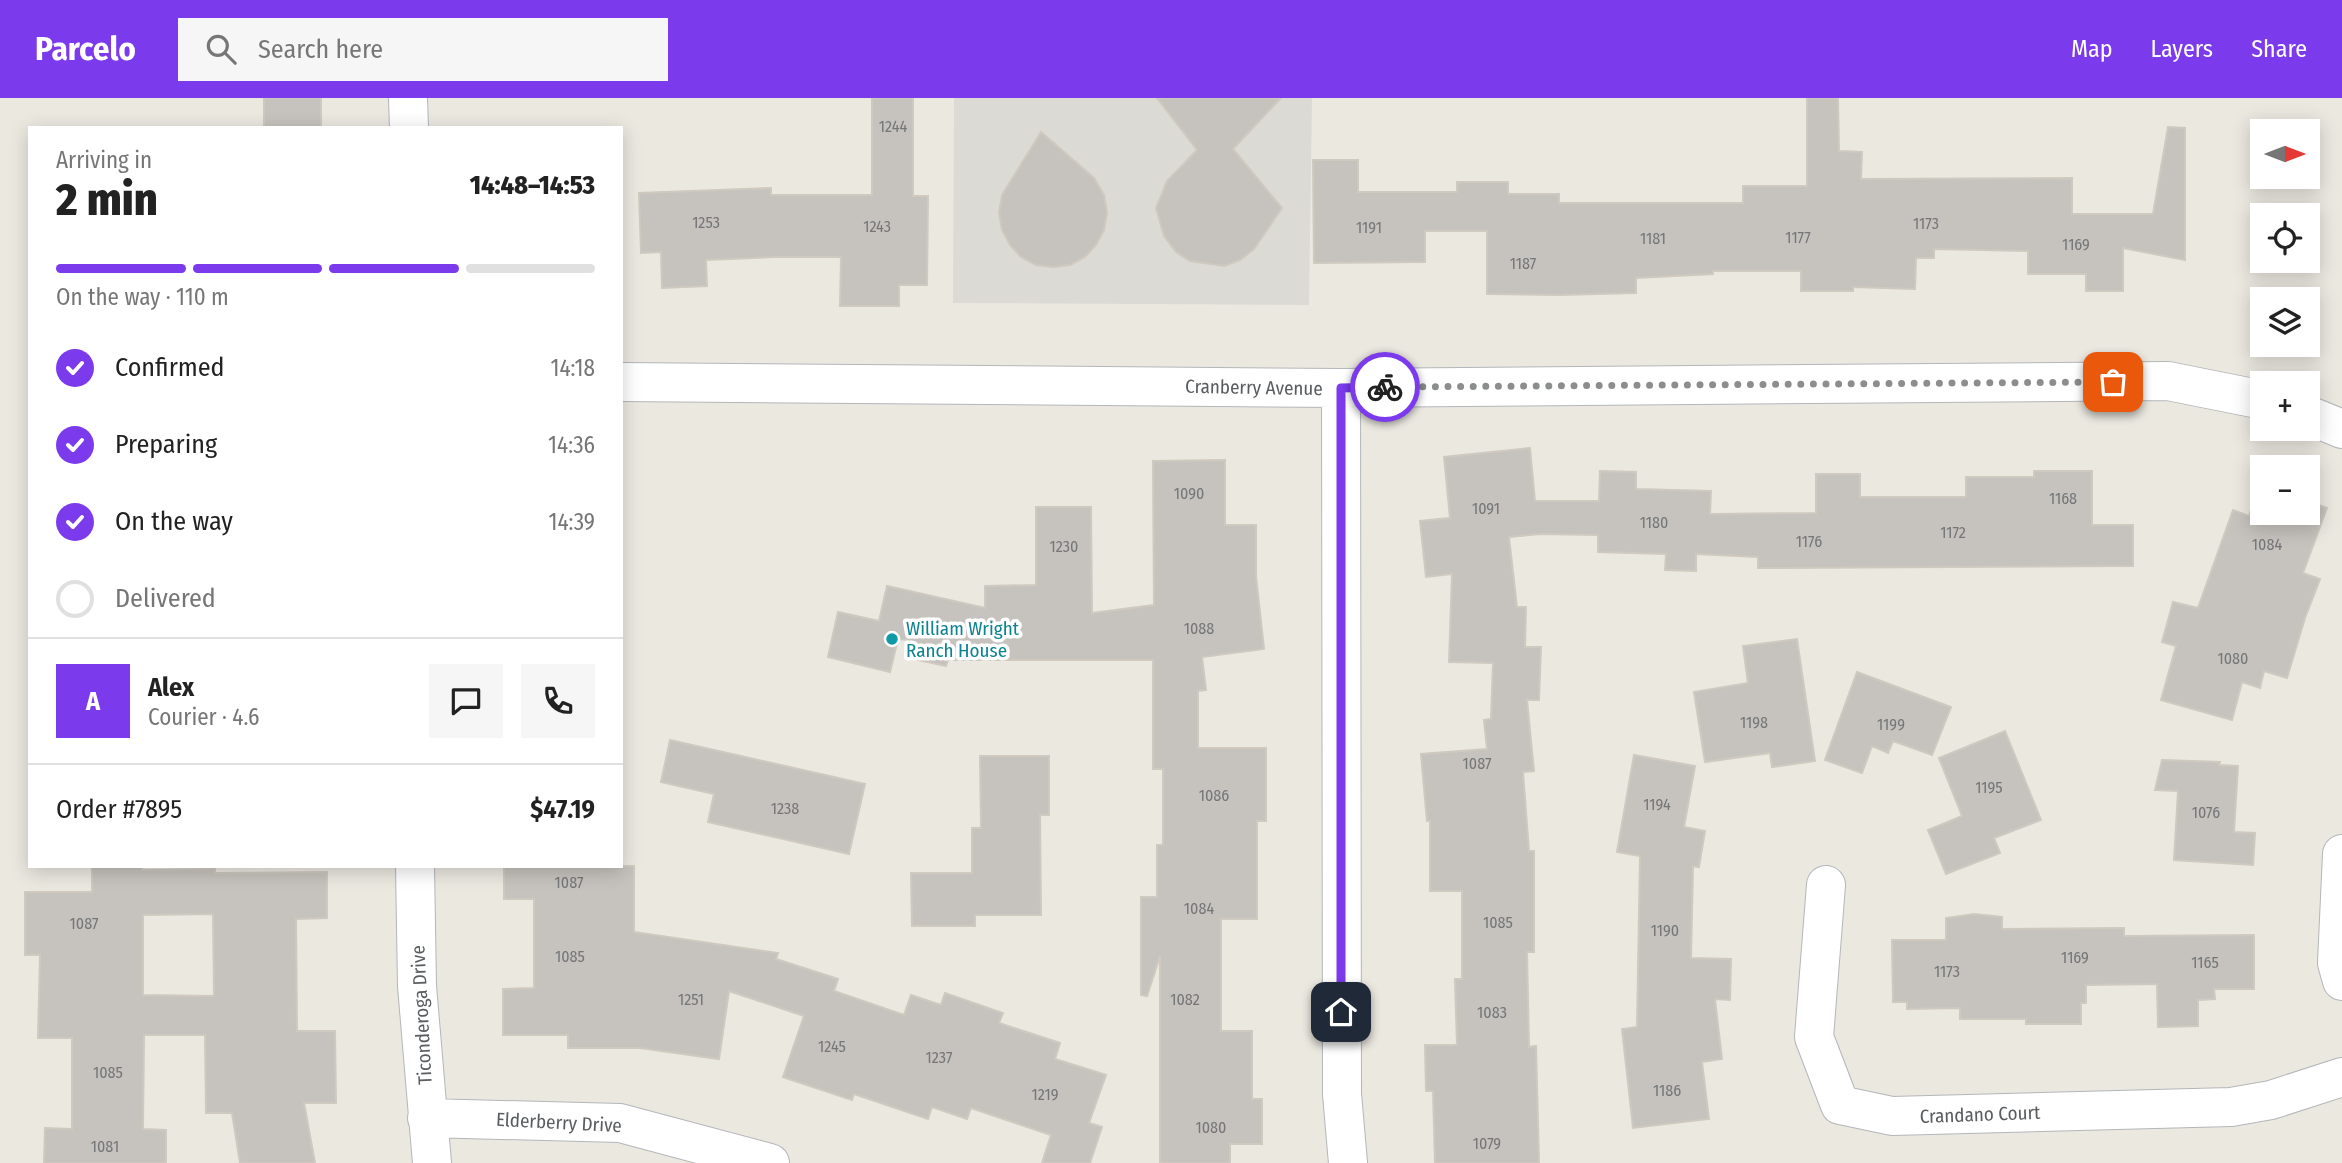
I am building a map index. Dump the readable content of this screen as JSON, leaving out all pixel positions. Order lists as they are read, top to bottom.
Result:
{
  "streets": {
    "street": [
      "Cranberry Avenue",
      "Ticonderoga Drive",
      "Crandano Court",
      "Elderberry Drive"
    ]
  },
  "crossings": [
    ["Ticonderoga Drive", "Elderberry Drive"]
  ],
  "places": ["William Wright Ranch House"],
  "house_numbers": [
    "1244",
    "1253",
    "1173",
    "1243",
    "1191",
    "1177",
    "1181",
    "1169",
    "1187",
    "1090",
    "1168",
    "1091",
    "1180",
    "1172",
    "1176",
    "1084",
    "1230",
    "1088",
    "1080",
    "1198",
    "1199",
    "1087",
    "1195",
    "1086",
    "1194",
    "1238",
    "1076",
    "1087",
    "1084",
    "1085",
    "1087",
    "1190",
    "1085",
    "1169",
    "1165",
    "1173",
    "1251",
    "1082",
    "1083",
    "1245",
    "1237",
    "1085",
    "1186",
    "1219",
    "1080",
    "1079",
    "1081"
  ],
  "north": "right",
  "page": {
    "header": "Parcelo",
    "search": "Search here",
    "nav": ["Map", "Layers", "Share"],
    "map_buttons": ["+", "−"],
    "heading": ["2 min", "Arriving in", "14:48–14:53"],
    "panel": [
      "Alex",
      "Courier · 4.6",
      "Order #7895",
      "$47.19"
    ],
    "bar": "On the way · 110 m",
    "list": [
      ["Confirmed", "14:18"],
      ["Preparing", "14:36"],
      ["On the way", "14:39"],
      "Delivered"
    ],
    "round": "A"
  }
}
